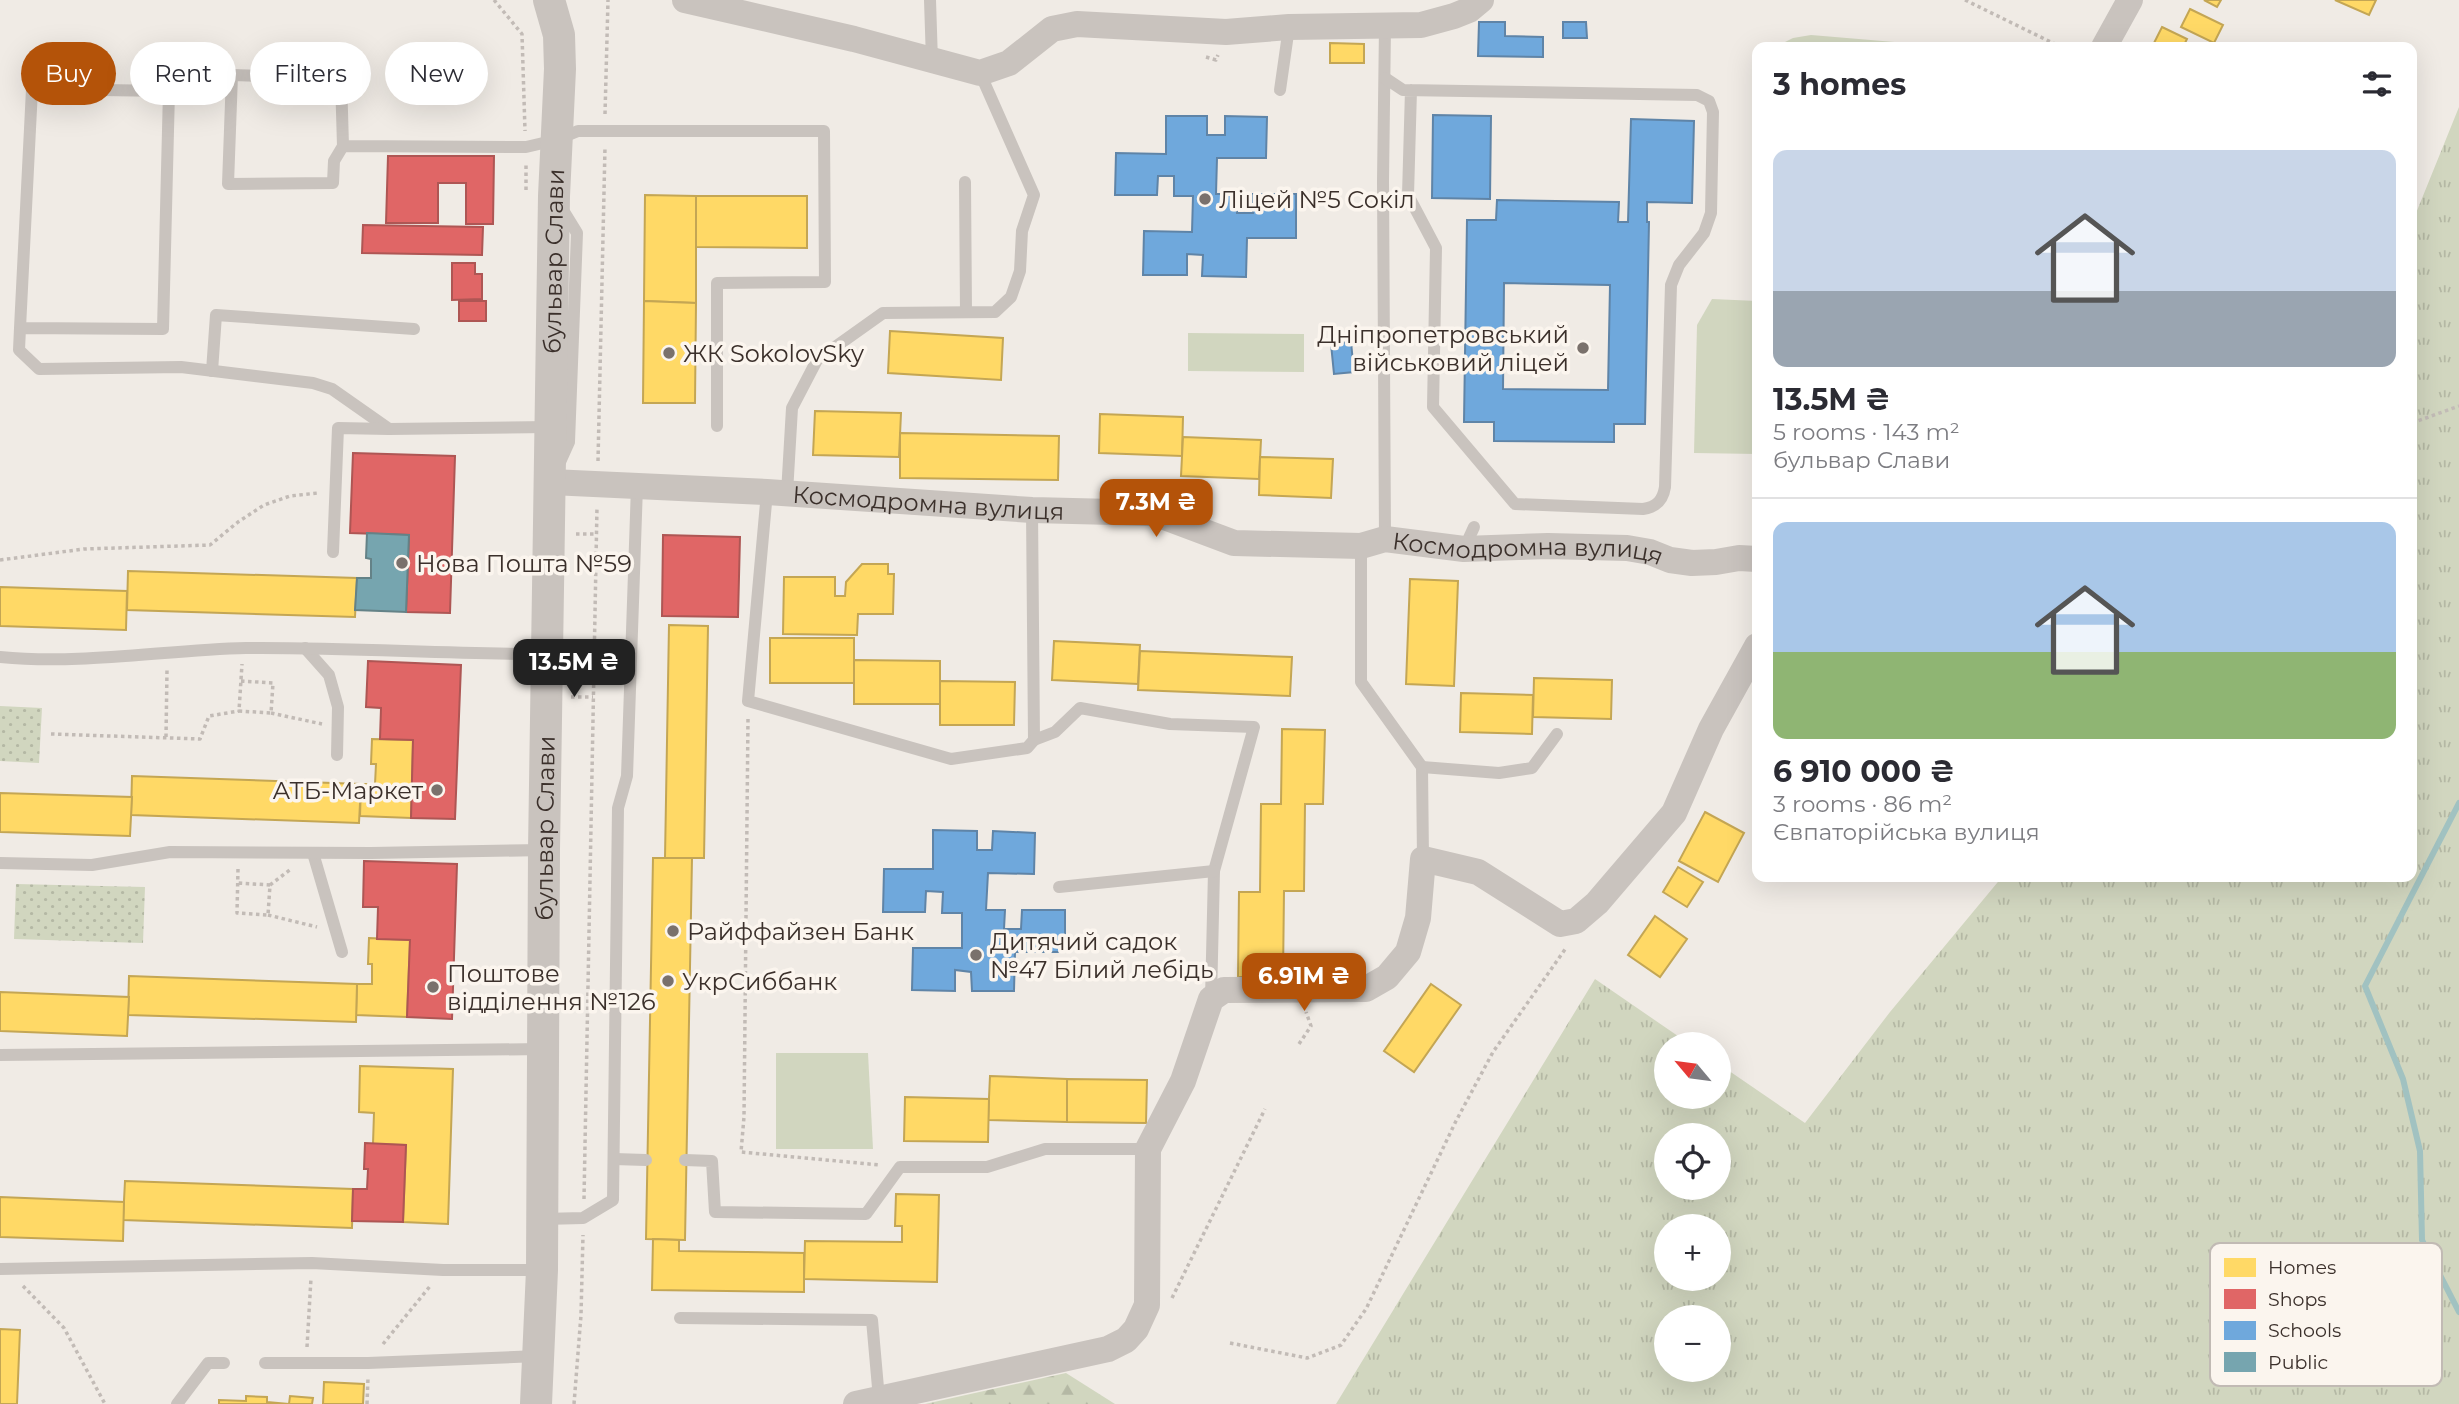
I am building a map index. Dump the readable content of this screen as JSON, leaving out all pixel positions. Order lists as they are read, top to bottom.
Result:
{
  "streets": {
    "street": ["бульвар Слави", "Космодромна вулиця"]
  },
  "crossings": [
    ["бульвар Слави", "Космодромна вулиця"]
  ],
  "places": [
    "Ліцей №5 Сокіл",
    "Дніпропетровський військовий ліцей",
    "ЖК SokolovSky",
    "Нова Пошта №59",
    "АТБ-Маркет",
    "Райффайзен Банк",
    "Дитячий садок №47 Білий лебідь",
    "УкрСиббанк",
    "Поштове відділення №126"
  ],
  "legend": [
    "Homes",
    "Shops",
    "Schools",
    "Public"
  ],
  "north": "top left",
  "page": {
    "chip": [
      "Buy",
      "Rent",
      "Filters",
      "New"
    ],
    "heading": "3 homes",
    "list": [
      {
        "name": "13.5M ₴",
        "note": "5 rooms · 143 m² · бульвар Слави"
      },
      {
        "name": "6 910 000 ₴",
        "note": "3 rooms · 86 m² · Євпаторійська вулиця"
      }
    ],
    "price": ["7.3M ₴", "13.5M ₴", "6.91M ₴"],
    "map_buttons": ["+", "−"]
  }
}
